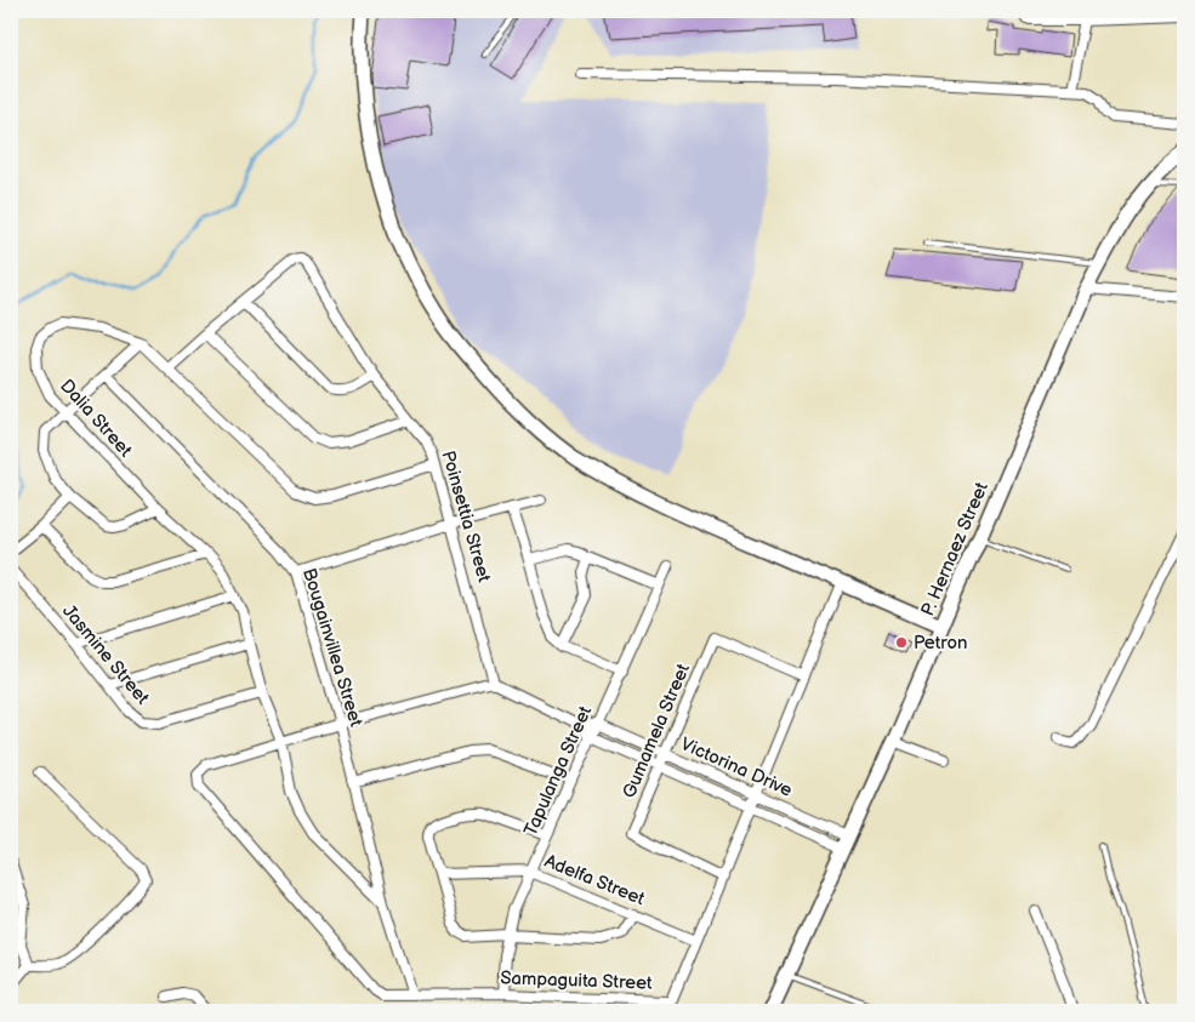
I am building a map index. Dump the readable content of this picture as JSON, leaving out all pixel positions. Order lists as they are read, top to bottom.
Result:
{
  "streets": {
    "main road": ["P. Hernaez Street"],
    "street": [
      "Dalia Street",
      "Poinsettia Street",
      "Bougainvillea Street",
      "Jasmine Street",
      "Gumamela Street",
      "Victorina Drive",
      "Tapulanga Street",
      "Adelfa Street",
      "Sampaguita Street"
    ]
  },
  "crossings": [
    ["Dalia Street", "Poinsettia Street"],
    ["Dalia Street", "Bougainvillea Street"],
    ["Dalia Street", "Jasmine Street"],
    ["Dalia Street", "Sampaguita Street"],
    ["Poinsettia Street", "Victorina Drive"],
    ["P. Hernaez Street", "Victorina Drive"],
    ["Bougainvillea Street", "Sampaguita Street"],
    ["Gumamela Street", "Victorina Drive"],
    ["Gumamela Street", "Sampaguita Street"],
    ["Victorina Drive", "Tapulanga Street"],
    ["Victorina Drive", "Sampaguita Street"],
    ["Tapulanga Street", "Adelfa Street"],
    ["Tapulanga Street", "Sampaguita Street"],
    ["Adelfa Street", "Sampaguita Street"]
  ],
  "places": ["Petron"]
}
